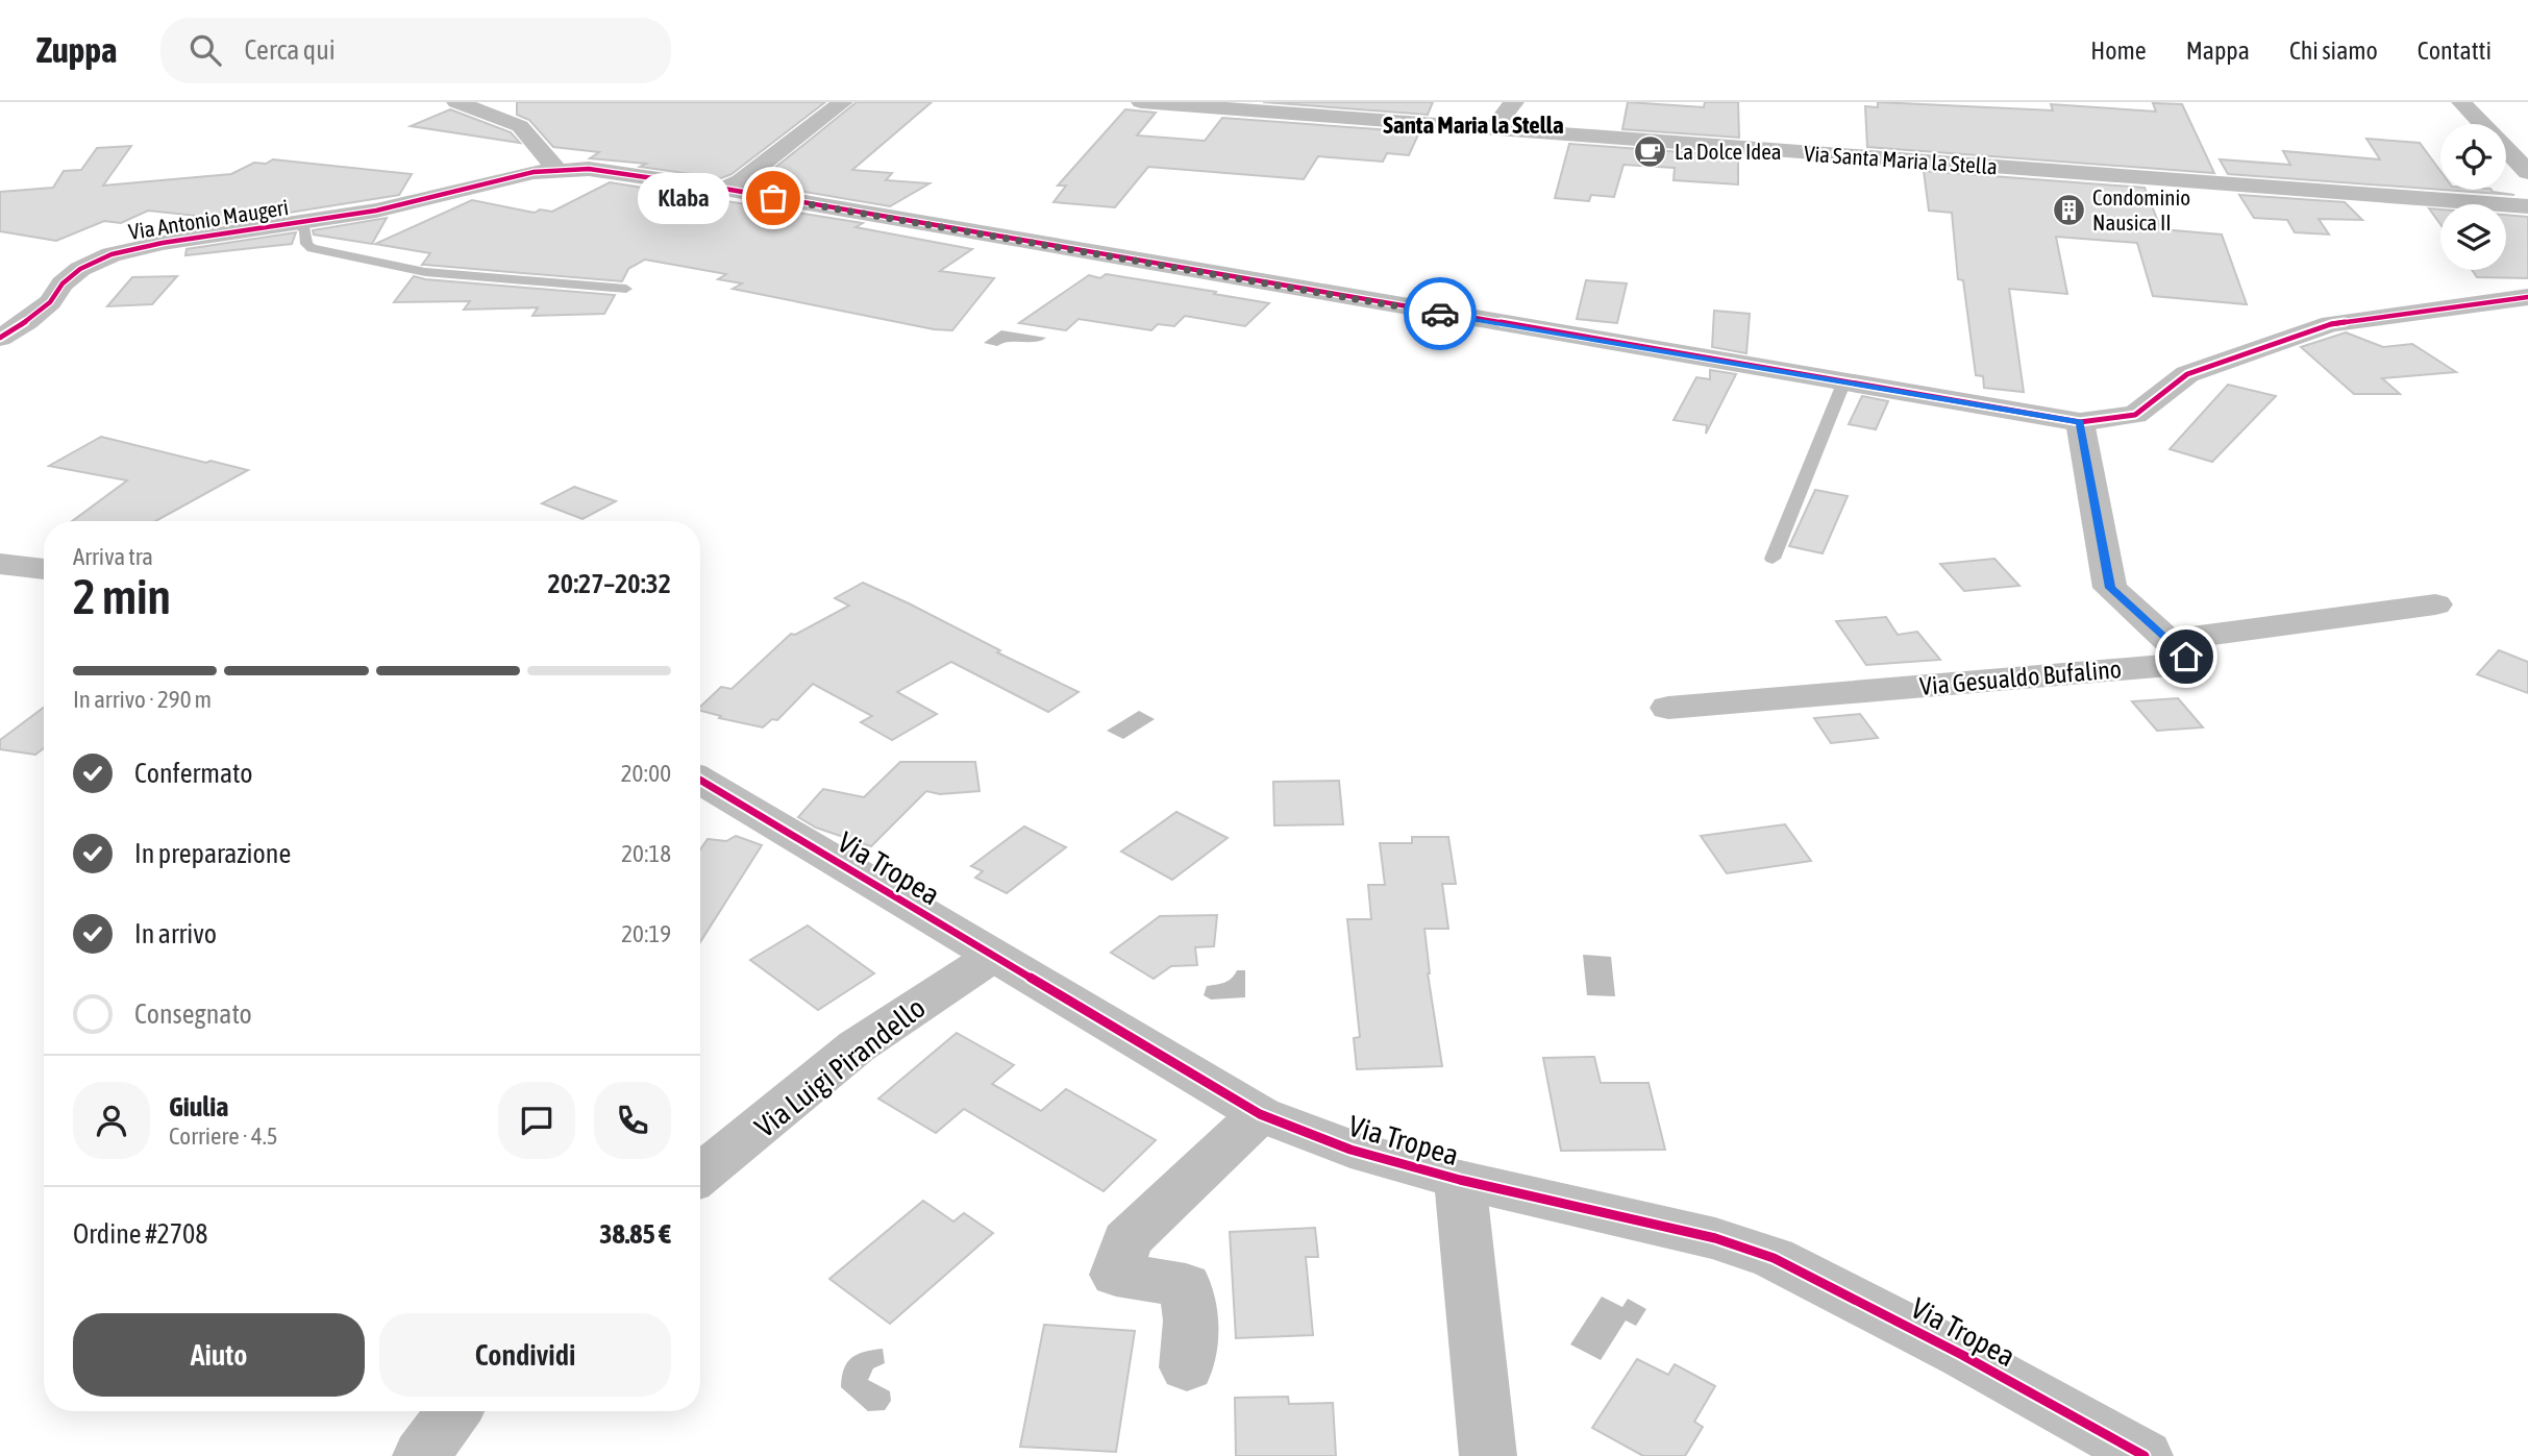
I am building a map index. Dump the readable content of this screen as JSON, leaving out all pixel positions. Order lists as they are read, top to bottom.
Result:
{
  "streets": {
    "street": [
      "Via Santa Maria la Stella",
      "Via Antonio Maugeri",
      "Via Gesualdo Bufalino",
      "Via Tropea",
      "Via Luigi Pirandello"
    ]
  },
  "crossings": [
    ["Via Tropea", "Via Luigi Pirandello"]
  ],
  "districts": ["Santa Maria la Stella"],
  "places": {
    "cafe": ["La Dolce Idea"],
    "other": ["Klaba"],
    "building": ["Condominio Nausica II"]
  },
  "page": {
    "header": "Zuppa",
    "search": "Cerca qui",
    "nav": [
      "Home",
      "Mappa",
      "Chi siamo",
      "Contatti"
    ],
    "bubble": "Klaba",
    "heading": ["2 min", "Arriva tra", "20:27–20:32"],
    "panel": [
      "Giulia",
      "Corriere · 4.5",
      "Ordine #2708",
      "38.85 €"
    ],
    "bar": "In arrivo · 290 m",
    "list": [
      ["Confermato", "20:00"],
      ["In preparazione", "20:18"],
      ["In arrivo", "20:19"],
      "Consegnato"
    ],
    "buttons": ["Aiuto", "Condividi"]
  }
}
